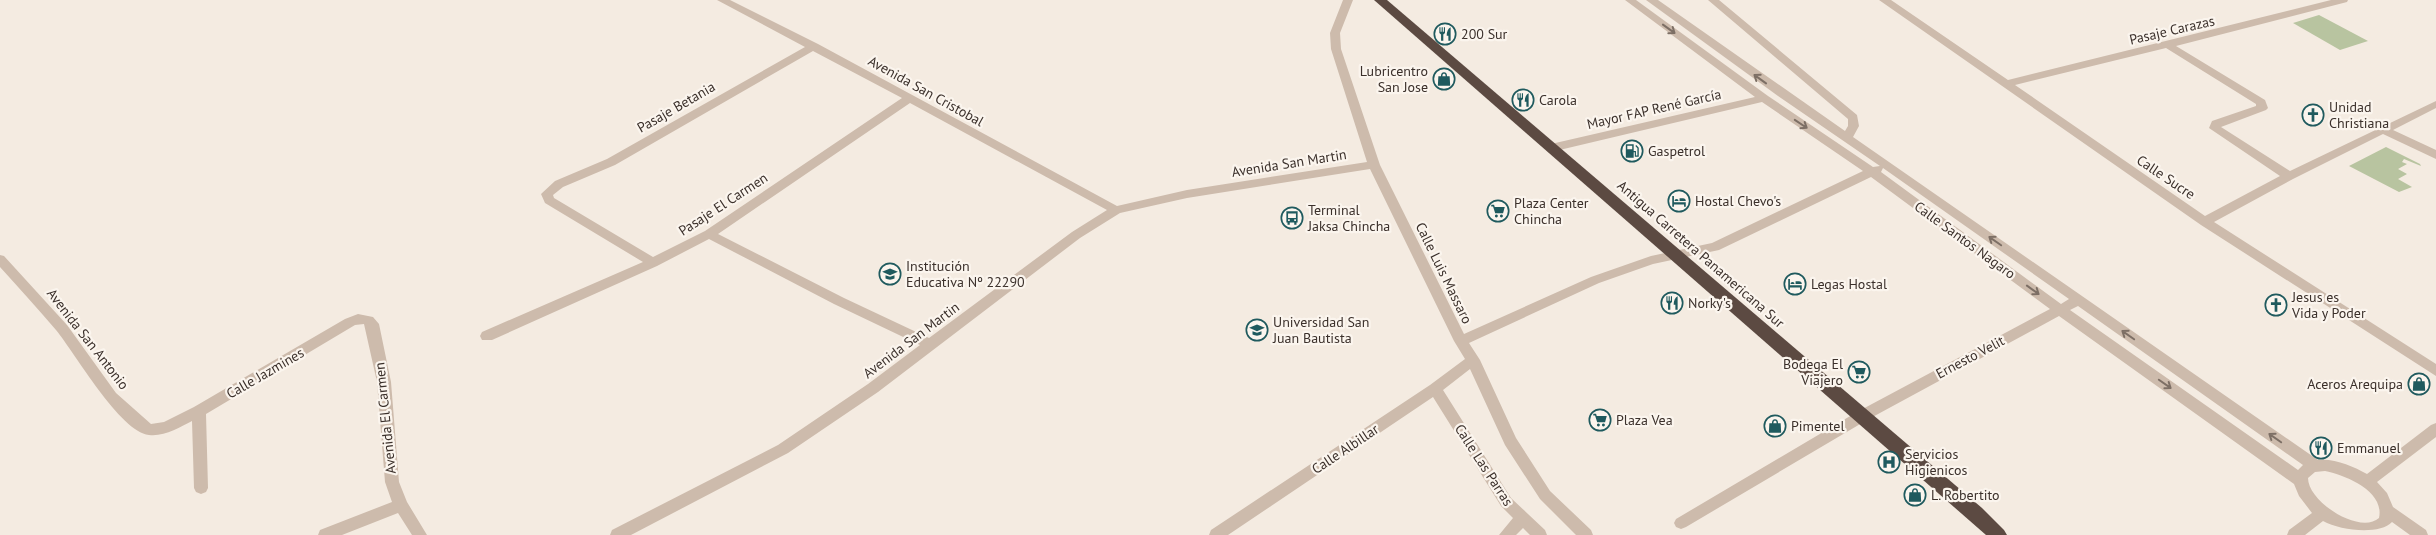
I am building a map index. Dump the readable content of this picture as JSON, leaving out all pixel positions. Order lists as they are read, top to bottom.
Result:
{
  "streets": {
    "highway": ["Antigua Carretera Panamericana Sur"],
    "street": [
      "Pasaje Carazas",
      "Avenida San Cristobal",
      "Pasaje Betania",
      "Mayor FAP René García",
      "Avenida San Martin",
      "Calle Sucre",
      "Pasaje El Carmen",
      "Calle Santos Nagaro",
      "Calle Luis Massaro",
      "Avenida San Antonio",
      "Ernesto Velit",
      "Calle Jazmines",
      "Avenida El Carmen",
      "Calle Albillar",
      "Calle Las Parras"
    ]
  },
  "crossings": [
    ["Pasaje Carazas", "Calle Sucre"],
    ["Avenida San Cristobal", "Pasaje Betania"],
    ["Avenida San Cristobal", "Avenida San Martin"],
    ["Avenida San Cristobal", "Pasaje El Carmen"],
    ["Pasaje Betania", "Pasaje El Carmen"],
    ["Mayor FAP René García", "Calle Santos Nagaro"],
    ["Mayor FAP René García", "Antigua Carretera Panamericana Sur"],
    ["Avenida San Martin", "Calle Luis Massaro"],
    ["Calle Santos Nagaro", "Ernesto Velit"],
    ["Antigua Carretera Panamericana Sur", "Ernesto Velit"],
    ["Calle Luis Massaro", "Calle Albillar"],
    ["Avenida San Antonio", "Calle Jazmines"],
    ["Calle Jazmines", "Avenida El Carmen"],
    ["Calle Albillar", "Calle Las Parras"]
  ],
  "places": {
    "restaurant": [
      "200 Sur",
      "Carola",
      "Norky's",
      "Emmanuel"
    ],
    "shop": [
      "Lubricentro San Jose",
      "Aceros Arequipa",
      "Pimentel",
      "L. Robertito"
    ],
    "church": ["Unidad Christiana", "Jesus es Vida y Poder"],
    "fuel station": ["Gaspetrol"],
    "hotel": ["Hostal Chevo's", "Legas Hostal"],
    "supermarket": ["Plaza Center Chincha", "Bodega El Viajero", "Plaza Vea"],
    "bus stop": ["Terminal Jaksa Chincha"],
    "school or university": ["Institución Educativa Nº 22290", "Universidad San Juan Bautista"],
    "hospital": ["Servicios Higienicos"]
  }
}
